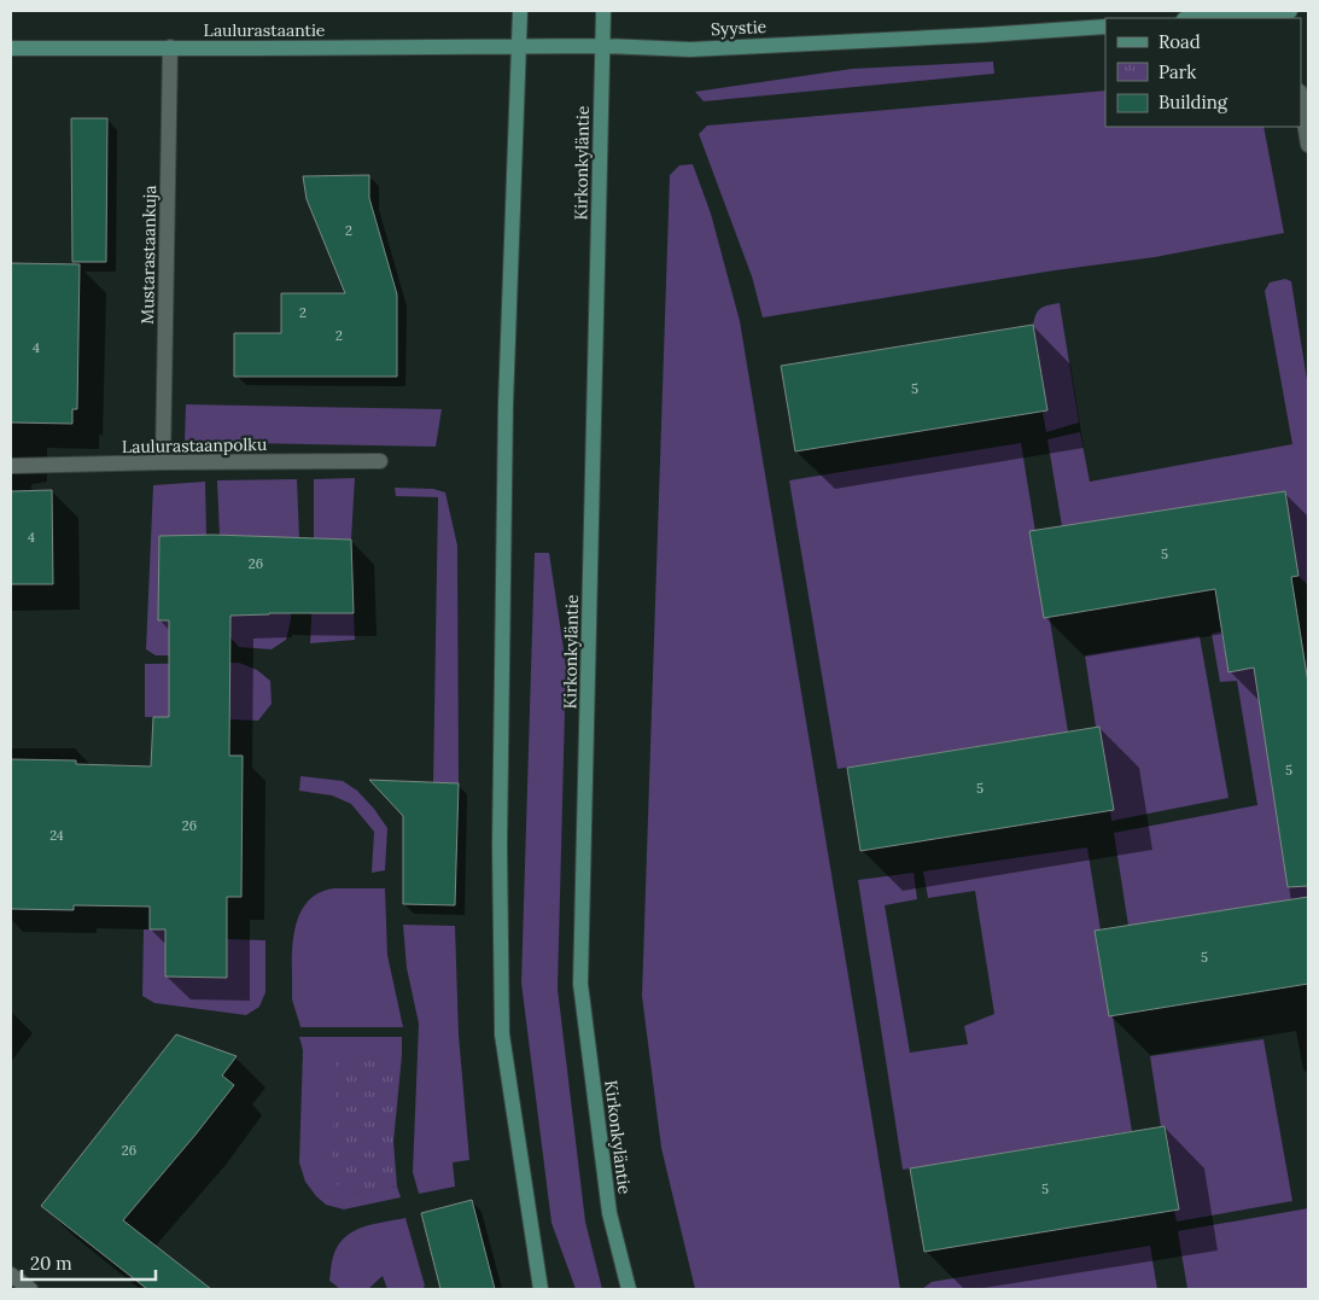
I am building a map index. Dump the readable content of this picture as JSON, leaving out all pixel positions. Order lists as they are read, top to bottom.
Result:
{
  "streets": {
    "main road": ["Syystie", "Laulurastaantie", "Kirkonkyläntie"],
    "street": ["Mustarastaankuja", "Laulurastaanpolku"]
  },
  "crossings": [
    ["Syystie", "Laulurastaantie"],
    ["Syystie", "Kirkonkyläntie"],
    ["Laulurastaantie", "Mustarastaankuja"],
    ["Mustarastaankuja", "Laulurastaanpolku"]
  ],
  "house_numbers": [
    "2",
    "2",
    "2",
    "4",
    "5",
    "4",
    "5",
    "26",
    "5",
    "5",
    "26",
    "24",
    "5",
    "26",
    "5"
  ],
  "legend": ["Road", "Park", "Building"],
  "scale_bar": "20 m"
}
